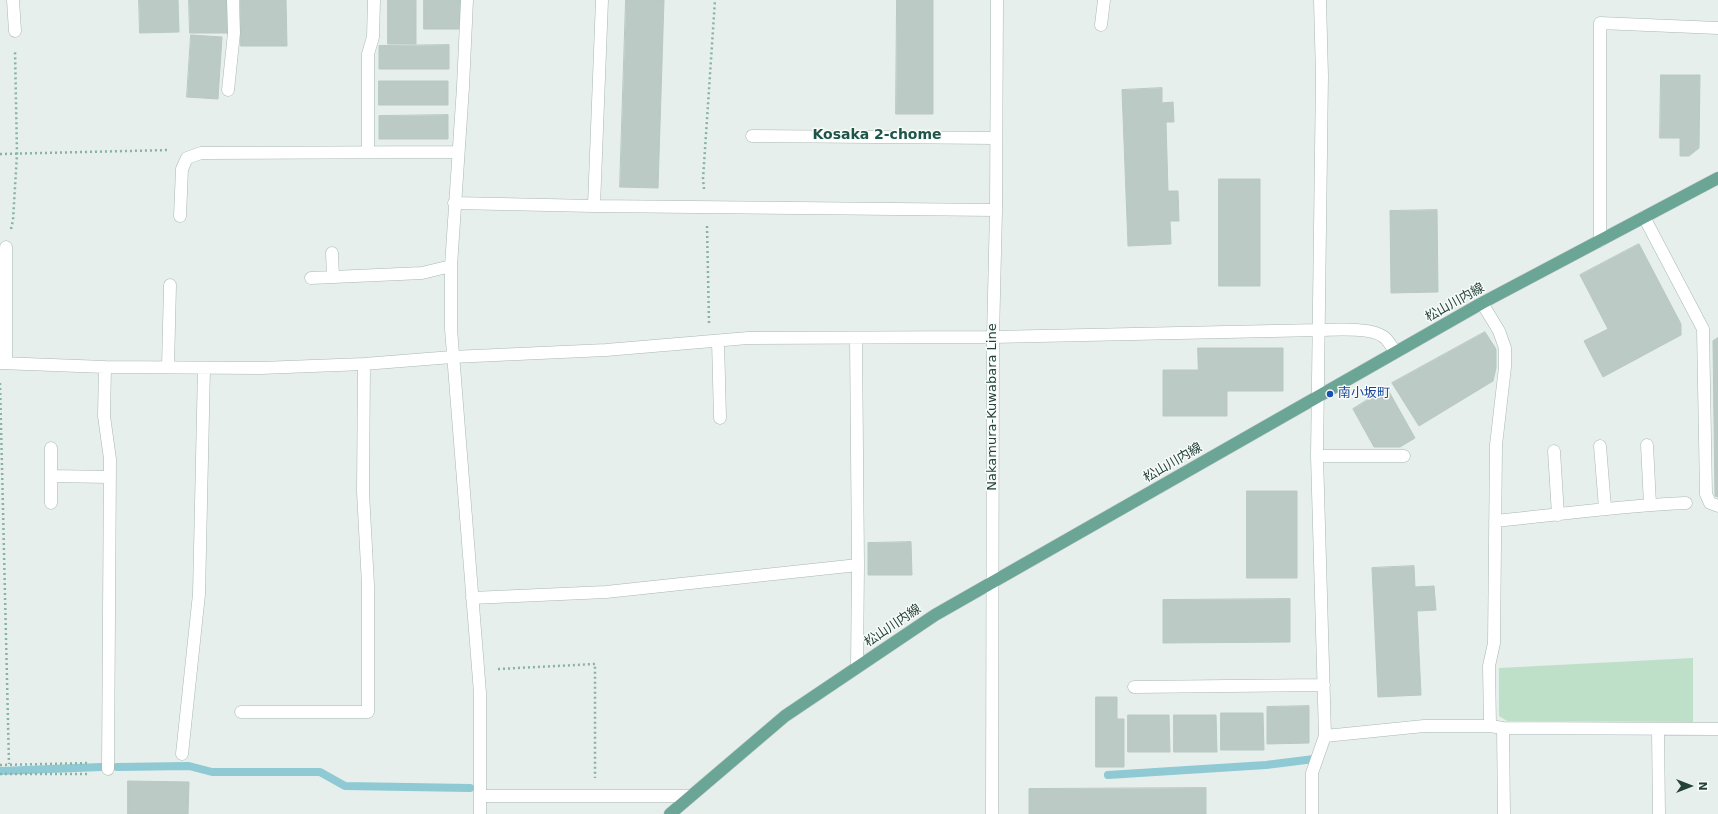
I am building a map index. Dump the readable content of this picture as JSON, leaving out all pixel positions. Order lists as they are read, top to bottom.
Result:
{
  "streets": {
    "main road": ["松山川内線"],
    "street": ["Nakamura-Kuwabara Line"]
  },
  "crossings": [
    ["松山川内線", "Nakamura-Kuwabara Line"]
  ],
  "districts": ["Kosaka 2-chome"],
  "places": ["南小坂町"],
  "north": "right"
}
